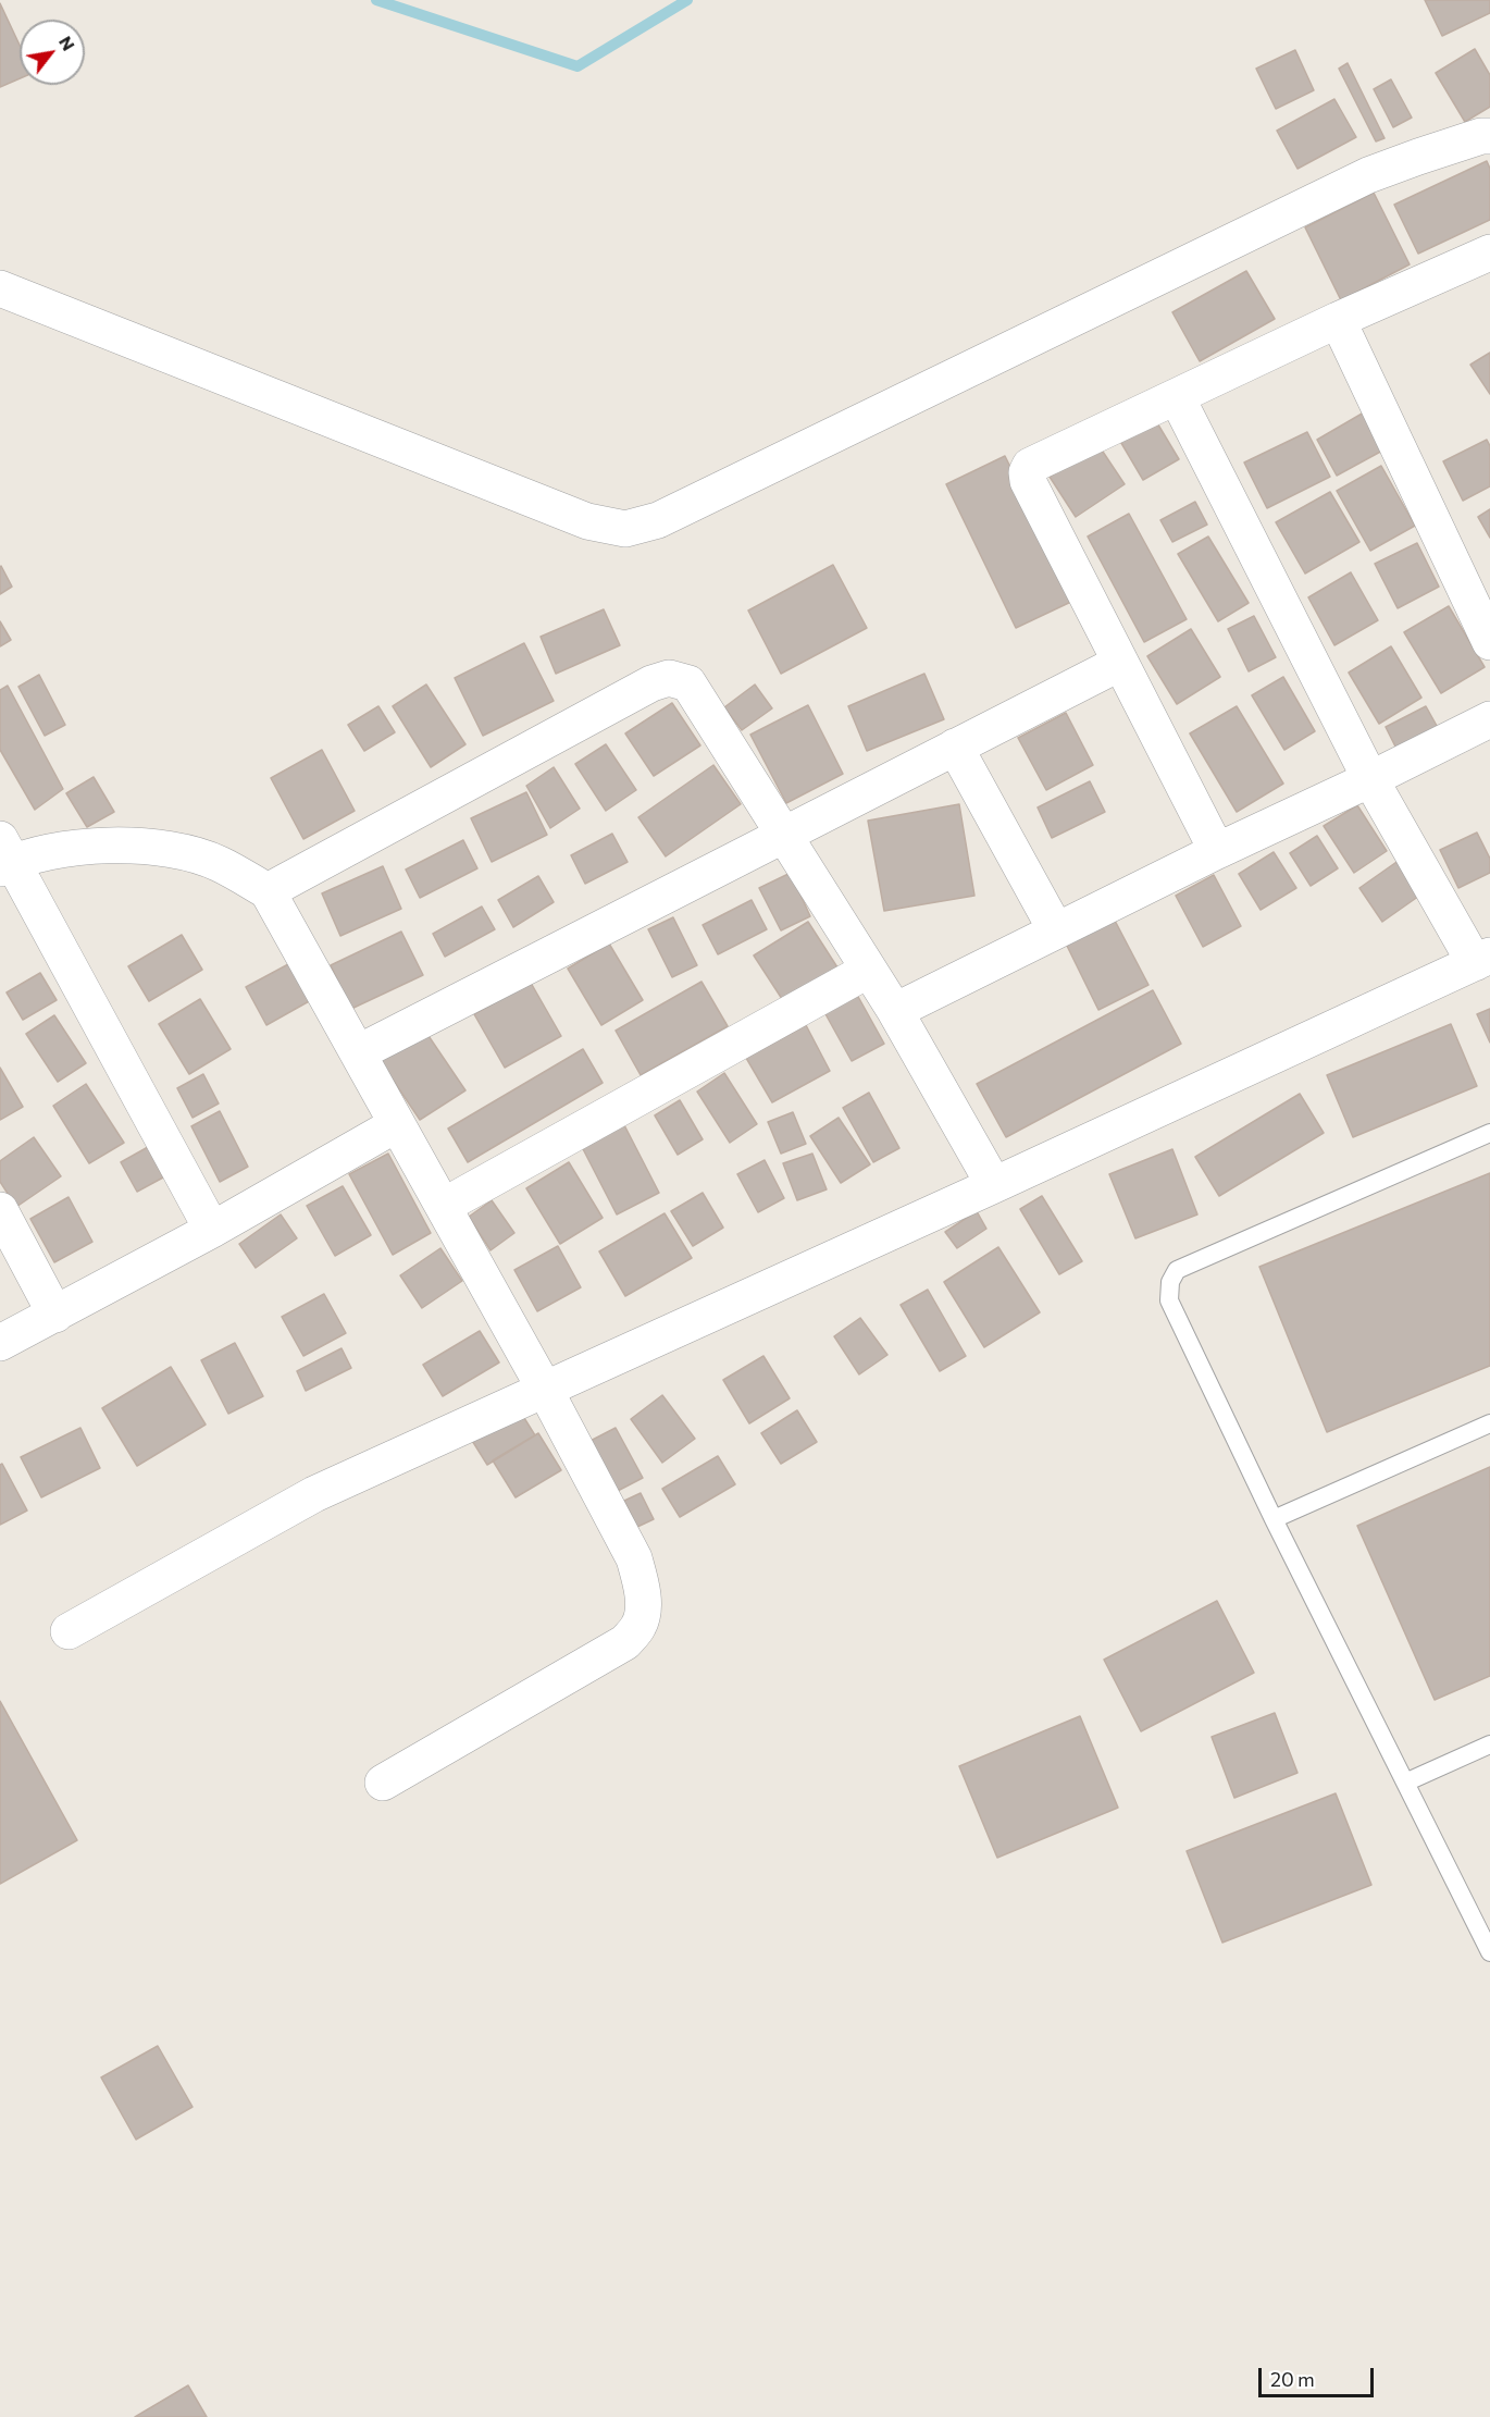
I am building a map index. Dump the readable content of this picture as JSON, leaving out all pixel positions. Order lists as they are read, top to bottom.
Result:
{
  "scale_bar": "20 m",
  "north": "top right"
}
